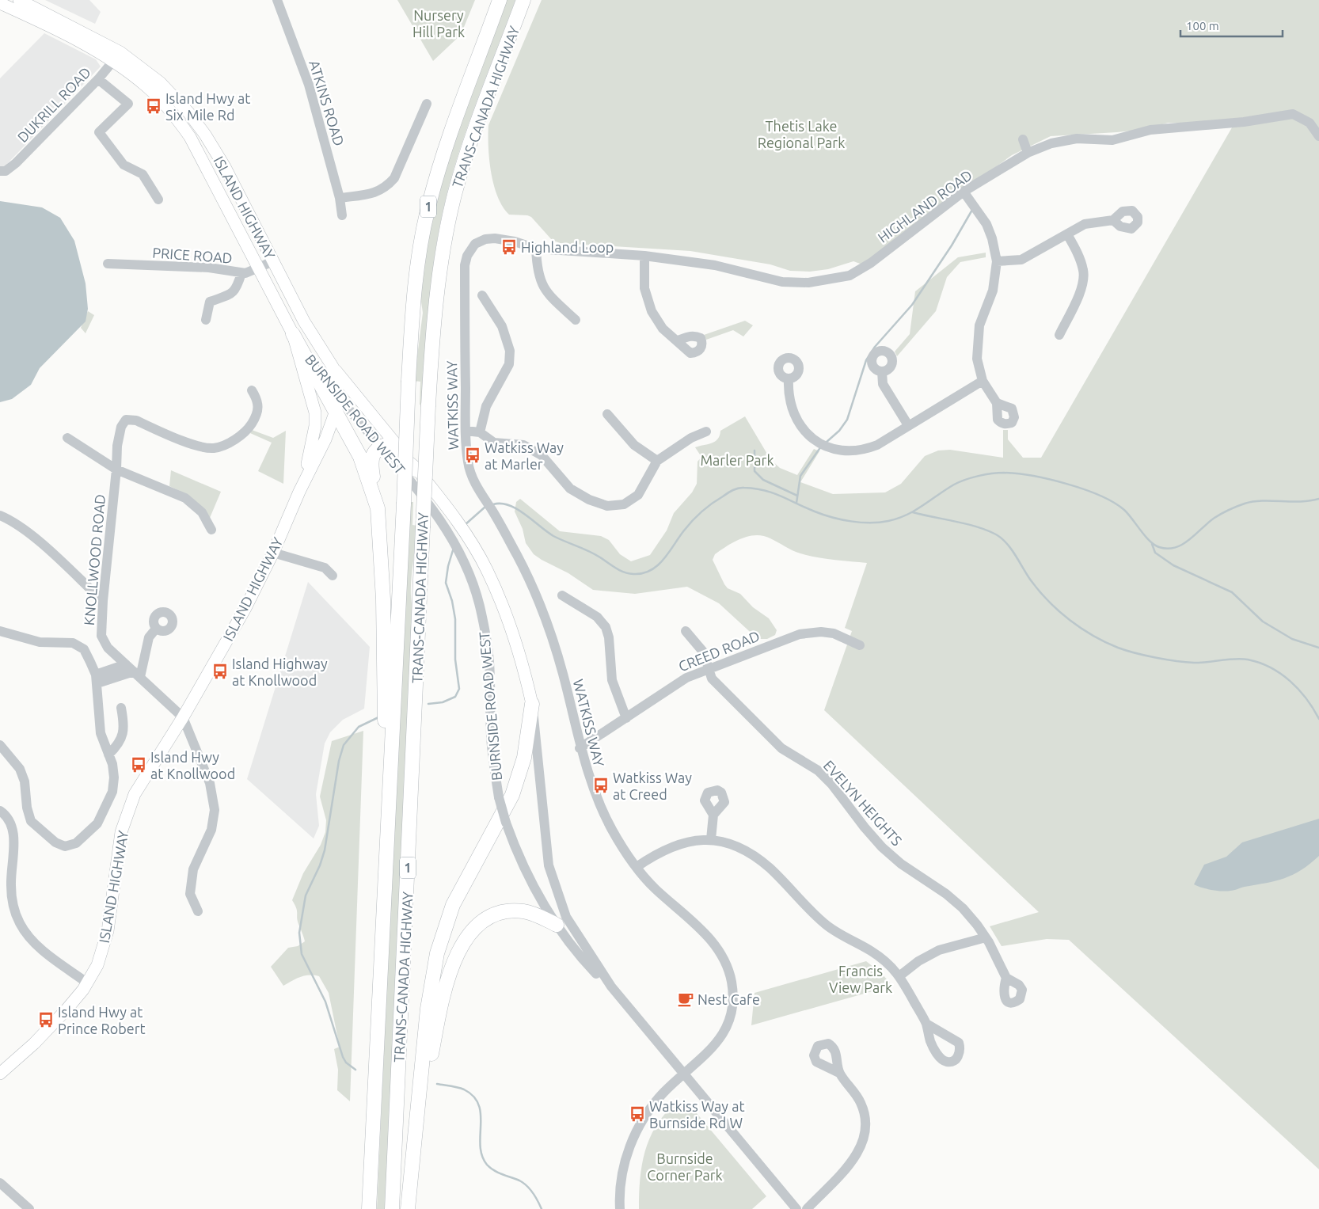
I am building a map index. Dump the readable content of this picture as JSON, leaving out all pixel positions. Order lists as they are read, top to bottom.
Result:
{
  "streets": {
    "highway": ["TRANS-CANADA HIGHWAY", "1"],
    "main road": ["ISLAND HIGHWAY", "BURNSIDE ROAD WEST"],
    "street": [
      "ATKINS ROAD",
      "DUKRILL ROAD",
      "HIGHLAND ROAD",
      "PRICE ROAD",
      "WATKISS WAY",
      "KNOLLWOOD ROAD",
      "CREED ROAD",
      "EVELYN HEIGHTS"
    ]
  },
  "crossings": [
    ["DUKRILL ROAD", "ISLAND HIGHWAY"],
    ["HIGHLAND ROAD", "WATKISS WAY"],
    ["ISLAND HIGHWAY", "PRICE ROAD"],
    ["ISLAND HIGHWAY", "BURNSIDE ROAD WEST"],
    ["ISLAND HIGHWAY", "KNOLLWOOD ROAD"],
    ["WATKISS WAY", "BURNSIDE ROAD WEST"],
    ["WATKISS WAY", "CREED ROAD"],
    ["CREED ROAD", "EVELYN HEIGHTS"]
  ],
  "parks": [
    "Nursery Hill Park",
    "Thetis Lake Regional Park",
    "Marler Park",
    "Francis View Park",
    "Burnside Corner Park"
  ],
  "places": {
    "bus stop": [
      "Island Hwy at Six Mile Rd",
      "Highland Loop",
      "Watkiss Way at Marler",
      "Island Highway at Knollwood",
      "Island Hwy at Knollwood",
      "Watkiss Way at Creed",
      "Island Hwy at Prince Robert",
      "Watkiss Way at Burnside Rd W"
    ],
    "cafe": ["Nest Cafe"]
  },
  "scale_bar": "100 m"
}
